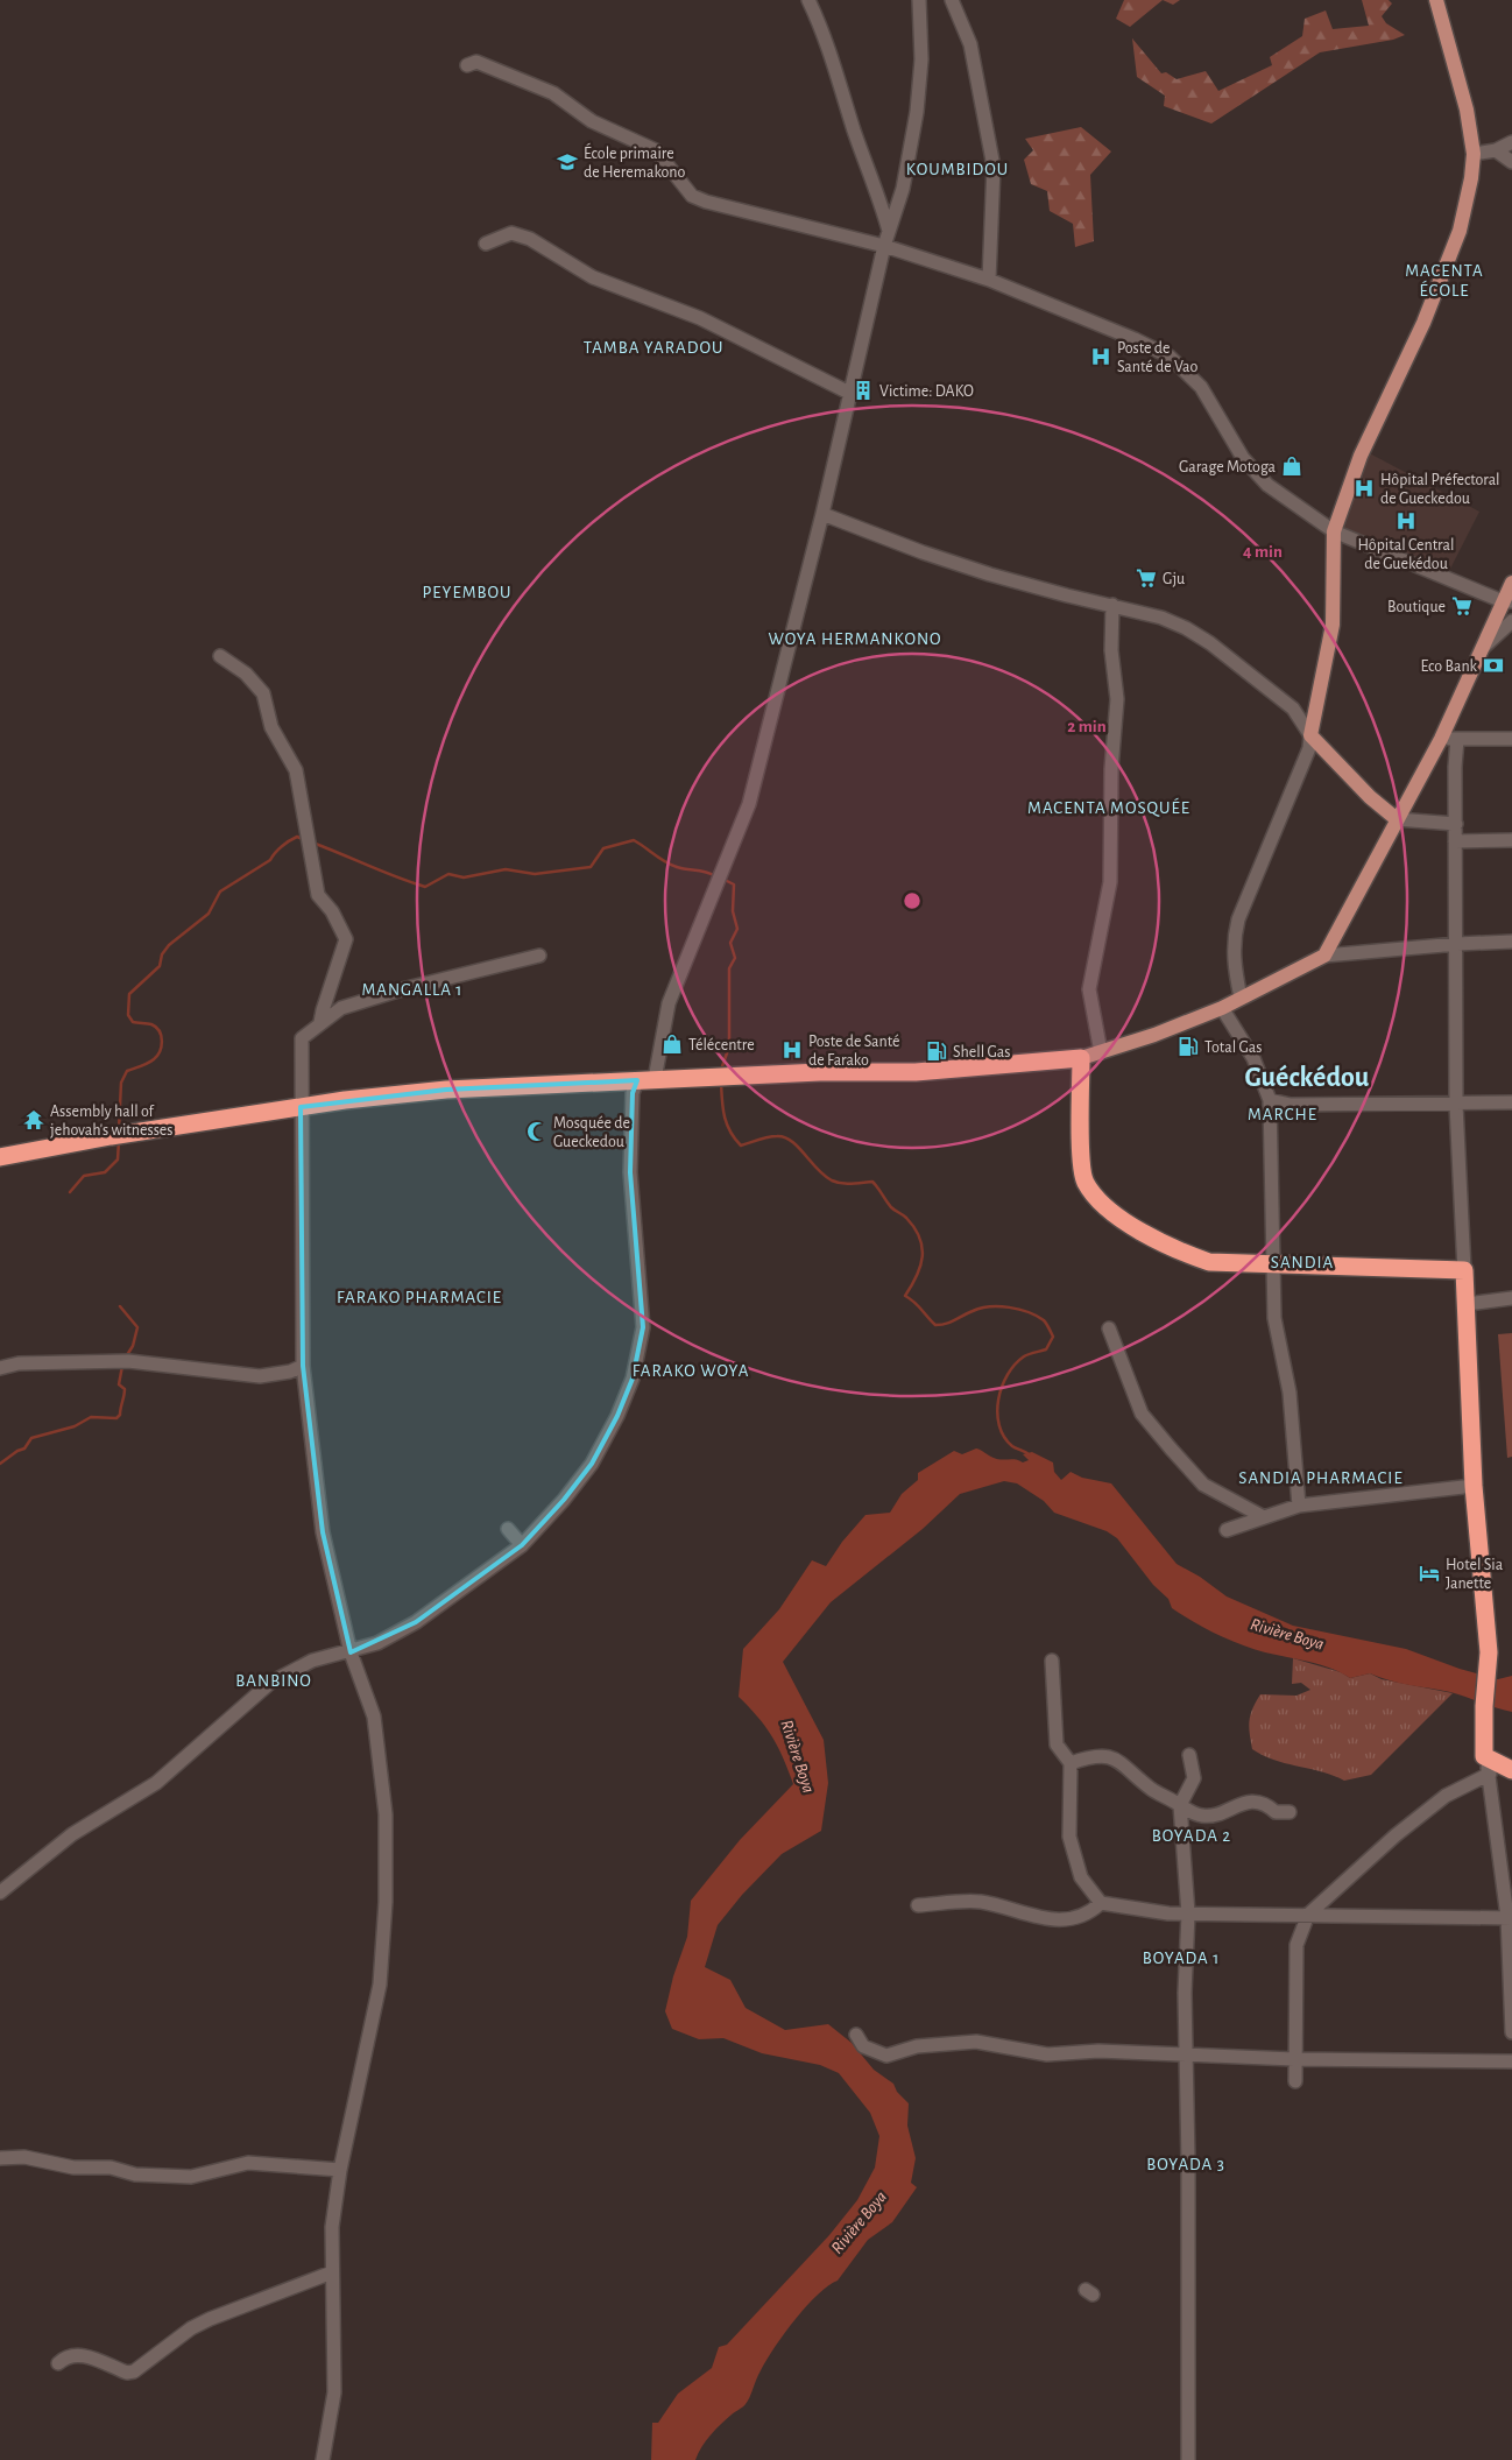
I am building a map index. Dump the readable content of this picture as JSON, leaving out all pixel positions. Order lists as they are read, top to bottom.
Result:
{
  "districts": [
    "KOUMBIDOU",
    "MACENTA ÉCOLE",
    "TAMBA YARADOU",
    "PEYEMBOU",
    "WOYA HERMANKONO",
    "MACENTA MOSQUÉE",
    "MANGALLA 1",
    "Guéckédou",
    "MARCHE",
    "SANDIA",
    "FARAKO PHARMACIE",
    "FARAKO WOYA",
    "SANDIA PHARMACIE",
    "BANBINO",
    "BOYADA 2",
    "BOYADA 1",
    "BOYADA 3"
  ],
  "water": ["Rivière Boya"],
  "places": {
    "school or university": ["École primaire de Heremakono"],
    "hospital": [
      "Poste de Santé de Vao",
      "Hôpital Préfectoral de Gueckedou",
      "Hôpital Central de Guekédou",
      "Poste de Santé de Farako"
    ],
    "building": ["Victime: DAKO"],
    "shop": ["Garage Motoga", "Télécentre"],
    "supermarket": ["Gju", "Boutique"],
    "bank": ["Eco Bank"],
    "fuel station": ["Total Gas", "Shell Gas"],
    "temple": ["Assembly hall of jehovah's witnesses"],
    "mosque": ["Mosquée de Gueckedou"],
    "hotel": ["Hotel Sia Janette"]
  },
  "rings": ["4 min", "2 min"]
}
